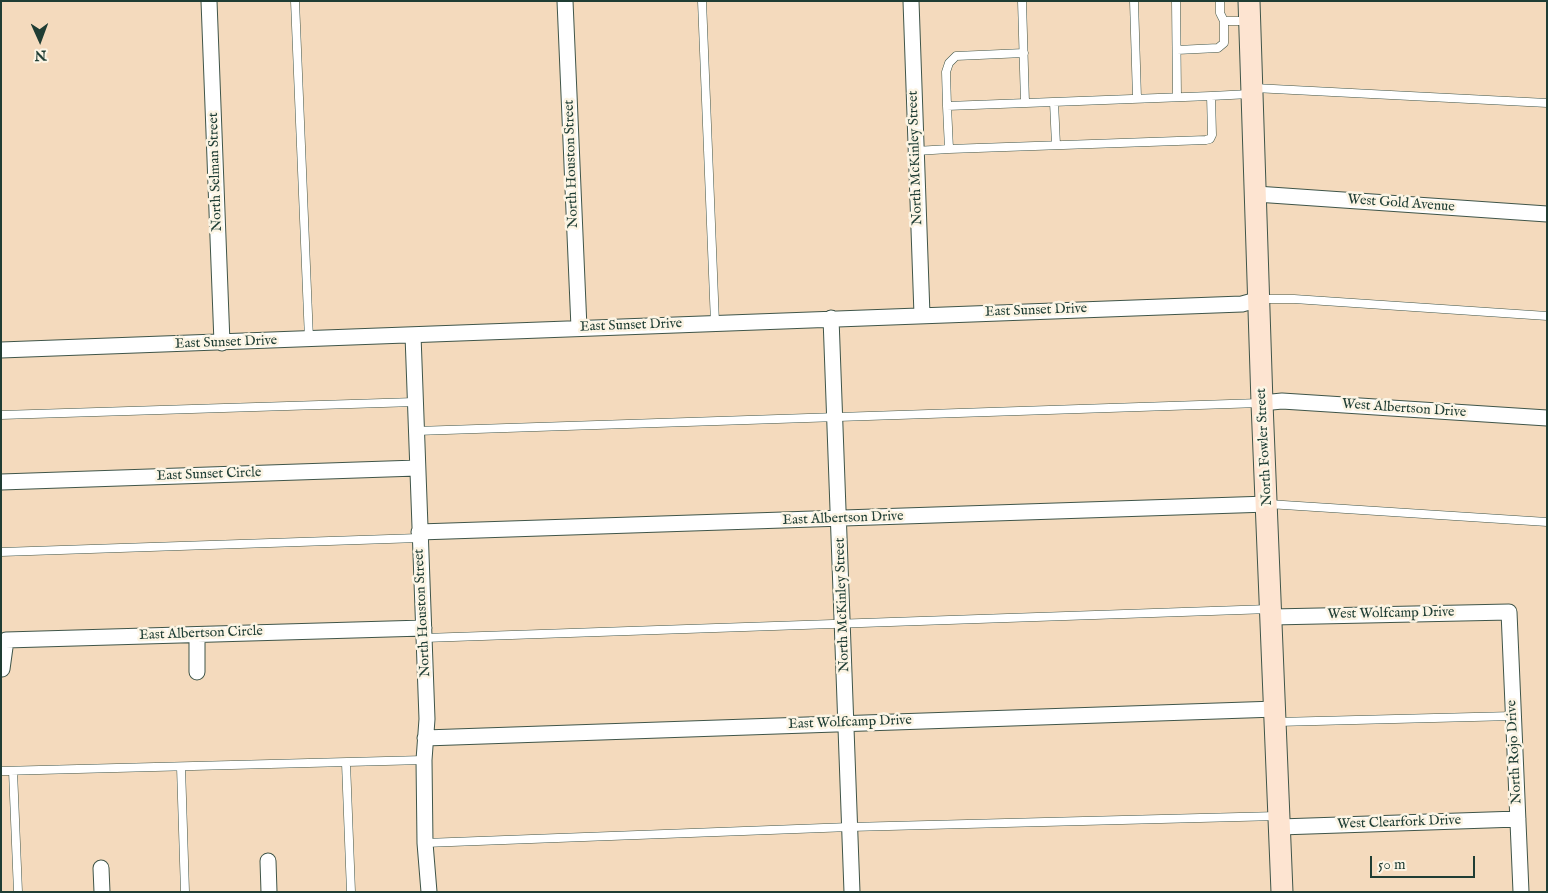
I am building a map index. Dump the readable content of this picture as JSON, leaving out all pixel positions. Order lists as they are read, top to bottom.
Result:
{
  "streets": {
    "street": [
      "North McKinley Street",
      "North Houston Street",
      "North Selman Street",
      "West Gold Avenue",
      "East Sunset Drive",
      "West Albertson Drive",
      "North Fowler Street",
      "East Sunset Circle",
      "East Albertson Drive",
      "West Wolfcamp Drive",
      "East Albertson Circle",
      "East Wolfcamp Drive",
      "North Rojo Drive",
      "West Clearfork Drive"
    ]
  },
  "crossings": [
    ["North McKinley Street", "East Sunset Drive"],
    ["North McKinley Street", "East Albertson Drive"],
    ["North McKinley Street", "East Wolfcamp Drive"],
    ["North Houston Street", "East Sunset Drive"],
    ["North Houston Street", "East Sunset Circle"],
    ["North Houston Street", "East Albertson Drive"],
    ["North Houston Street", "East Albertson Circle"],
    ["North Houston Street", "East Wolfcamp Drive"],
    ["North Selman Street", "East Sunset Drive"],
    ["West Gold Avenue", "North Fowler Street"],
    ["East Sunset Drive", "North Fowler Street"],
    ["West Albertson Drive", "North Fowler Street"],
    ["North Fowler Street", "East Albertson Drive"],
    ["North Fowler Street", "West Wolfcamp Drive"],
    ["North Fowler Street", "East Wolfcamp Drive"],
    ["North Fowler Street", "West Clearfork Drive"],
    ["West Wolfcamp Drive", "North Rojo Drive"],
    ["North Rojo Drive", "West Clearfork Drive"]
  ],
  "scale_bar": "50 m",
  "north": "bottom"
}
